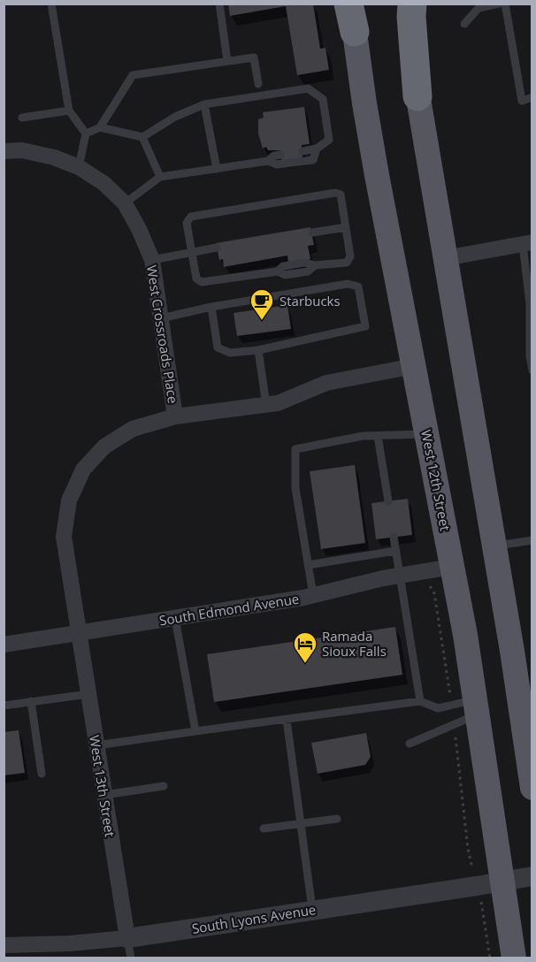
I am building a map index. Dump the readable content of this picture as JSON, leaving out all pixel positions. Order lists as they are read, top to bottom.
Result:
{
  "streets": {
    "main road": ["West 12th Street"],
    "street": [
      "West Crossroads Place",
      "South Edmond Avenue",
      "West 13th Street",
      "South Lyons Avenue"
    ]
  },
  "crossings": [
    ["West Crossroads Place", "West 13th Street"],
    ["West 12th Street", "South Edmond Avenue"],
    ["West 12th Street", "West 13th Street"],
    ["West 12th Street", "South Lyons Avenue"],
    ["South Edmond Avenue", "West 13th Street"],
    ["West 13th Street", "South Lyons Avenue"]
  ],
  "places": {
    "cafe": ["Starbucks"],
    "hotel": ["Ramada Sioux Falls"]
  }
}
